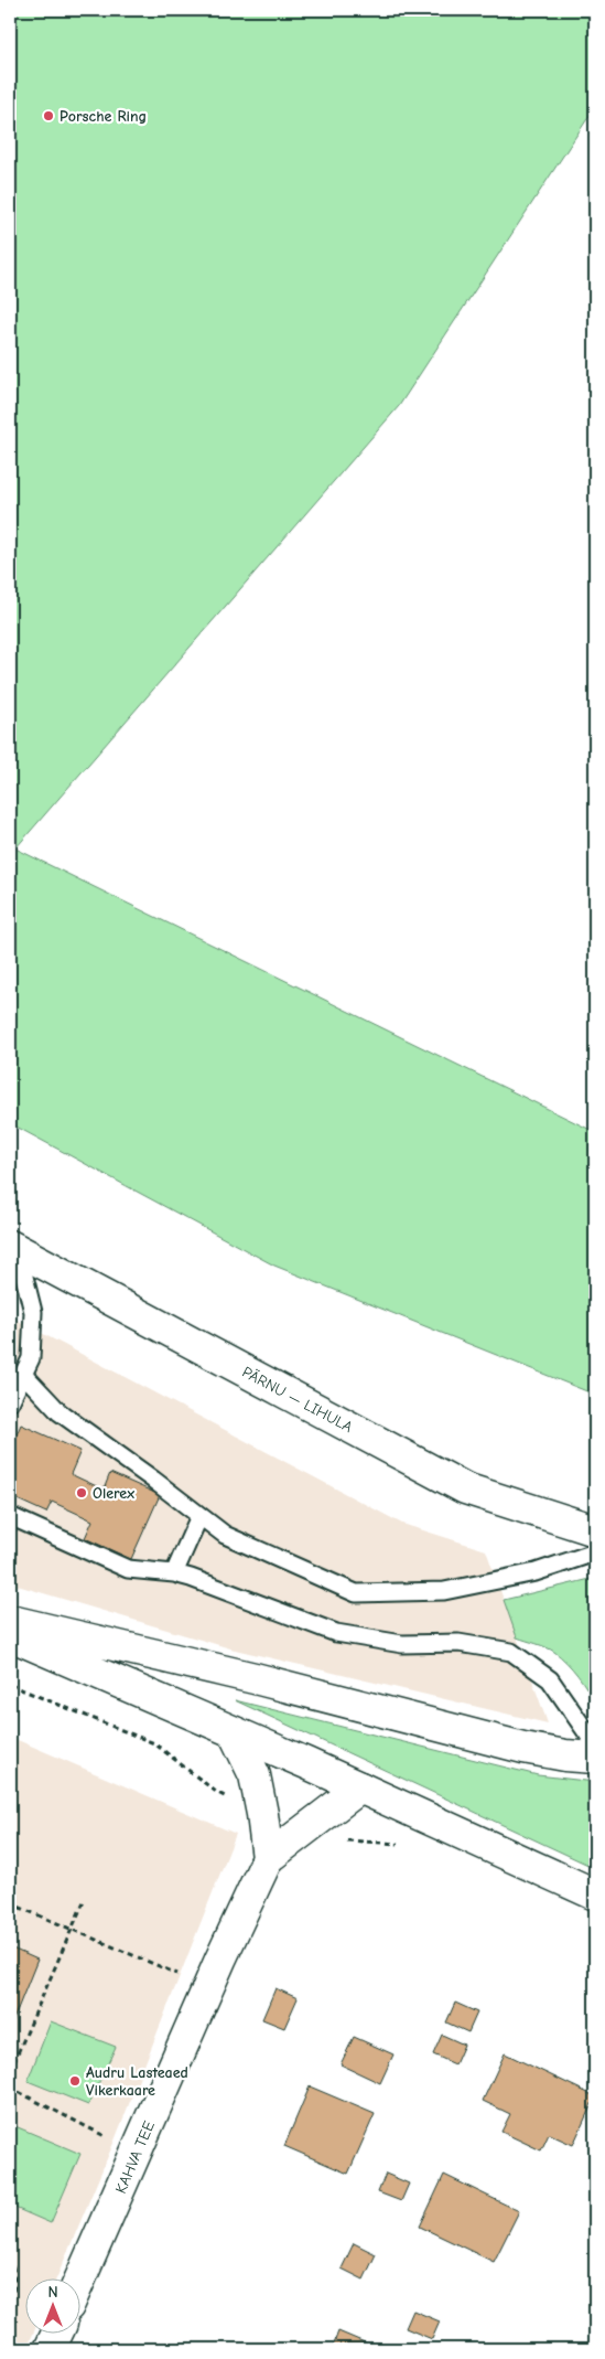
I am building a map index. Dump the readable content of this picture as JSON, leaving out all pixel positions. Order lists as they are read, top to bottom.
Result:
{
  "streets": {
    "main road": ["PÄRNU — LIHULA", "KAHVA TEE"]
  },
  "places": ["Porsche Ring", "Olerex", "Audru Lasteaed Vikerkaare"],
  "north": "top"
}
